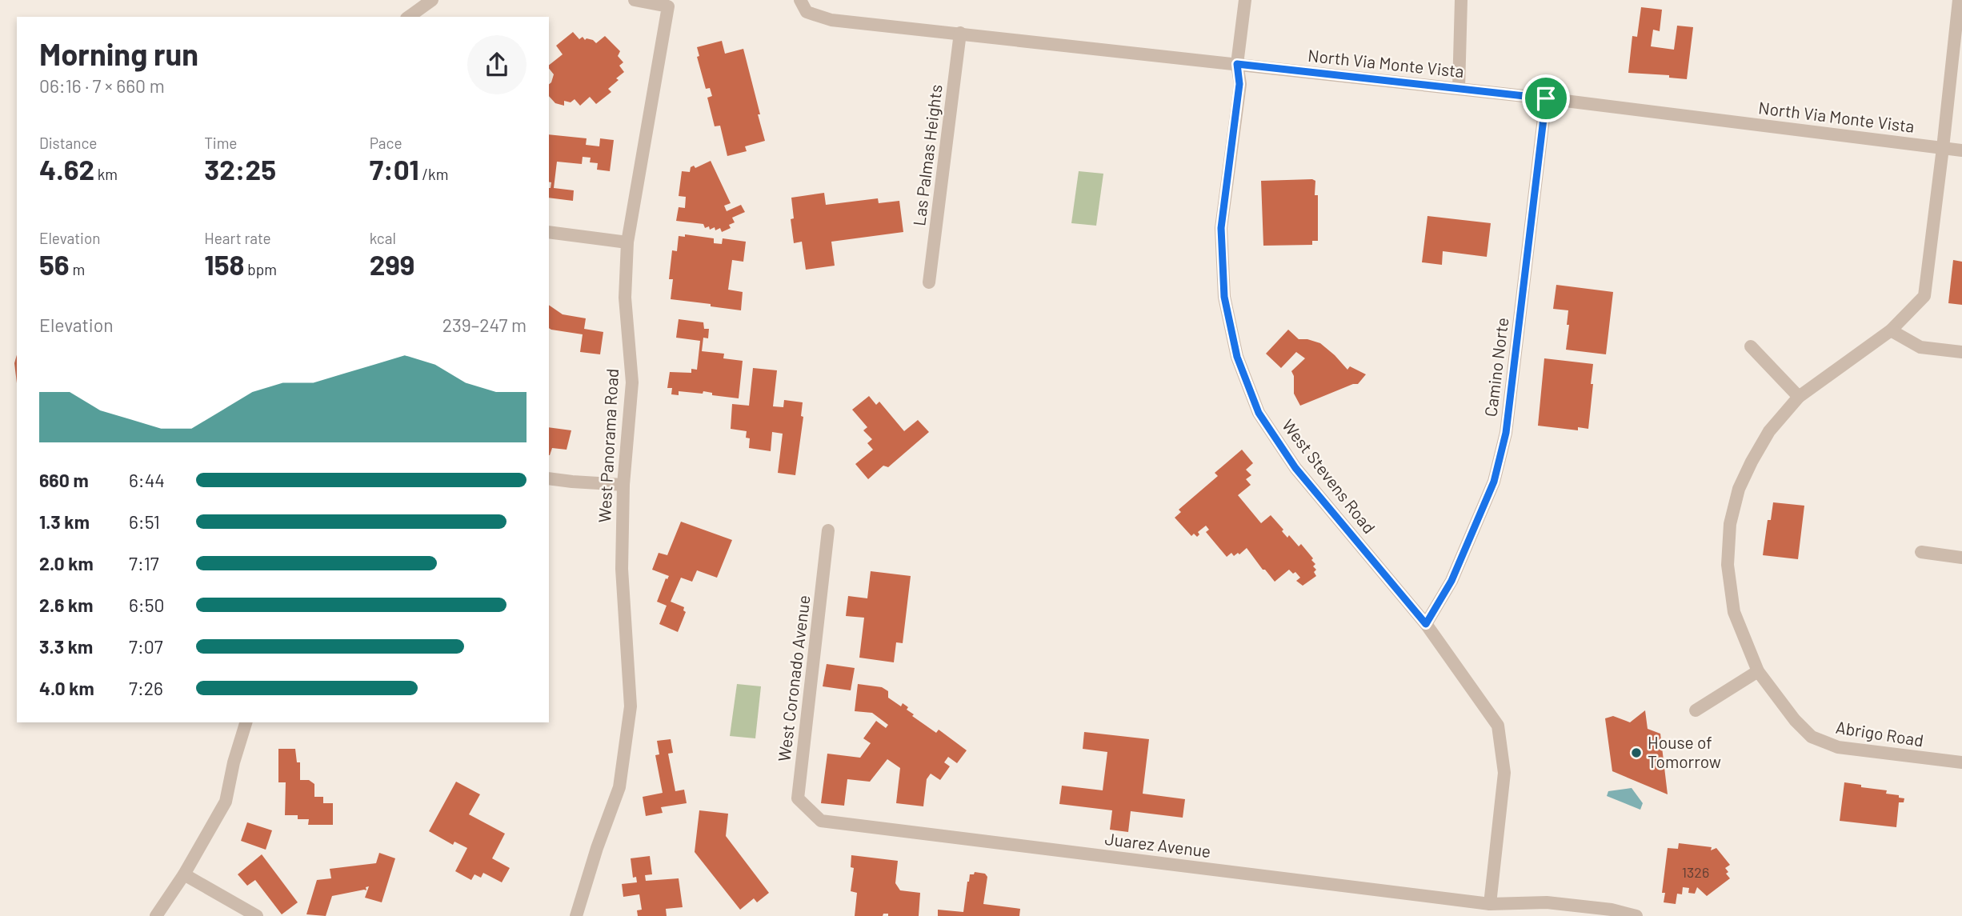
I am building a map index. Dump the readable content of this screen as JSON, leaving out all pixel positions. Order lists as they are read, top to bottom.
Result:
{
  "streets": {
    "street": [
      "North Via Monte Vista",
      "Las Palmas Heights",
      "Camino Norte",
      "West Panorama Road",
      "West Stevens Road",
      "West Coronado Avenue",
      "Abrigo Road",
      "Juarez Avenue"
    ]
  },
  "crossings": [
    ["North Via Monte Vista", "Las Palmas Heights"],
    ["North Via Monte Vista", "Camino Norte"],
    ["North Via Monte Vista", "West Stevens Road"],
    ["North Via Monte Vista", "Abrigo Road"],
    ["Camino Norte", "West Stevens Road"],
    ["West Stevens Road", "Juarez Avenue"],
    ["West Coronado Avenue", "Juarez Avenue"]
  ],
  "places": ["House of Tomorrow"],
  "house_numbers": ["1326"],
  "page": {
    "heading": ["Morning run", "06:16 · 7 × 660 m"],
    "stats": [
      ["Distance", "4.62 km"],
      ["Time", "32:25"],
      ["Pace", "7:01 /km"],
      ["Elevation", "56 m"],
      ["Heart rate", "158 bpm"],
      ["kcal", "299"]
    ],
    "chart": ["Elevation", "239–247 m"],
    "list": [
      {
        "name": "660 m",
        "note": "6:44"
      },
      {
        "name": "1.3 km",
        "note": "6:51"
      },
      {
        "name": "2.0 km",
        "note": "7:17"
      },
      {
        "name": "2.6 km",
        "note": "6:50"
      },
      {
        "name": "3.3 km",
        "note": "7:07"
      },
      {
        "name": "4.0 km",
        "note": "7:26"
      }
    ]
  }
}
